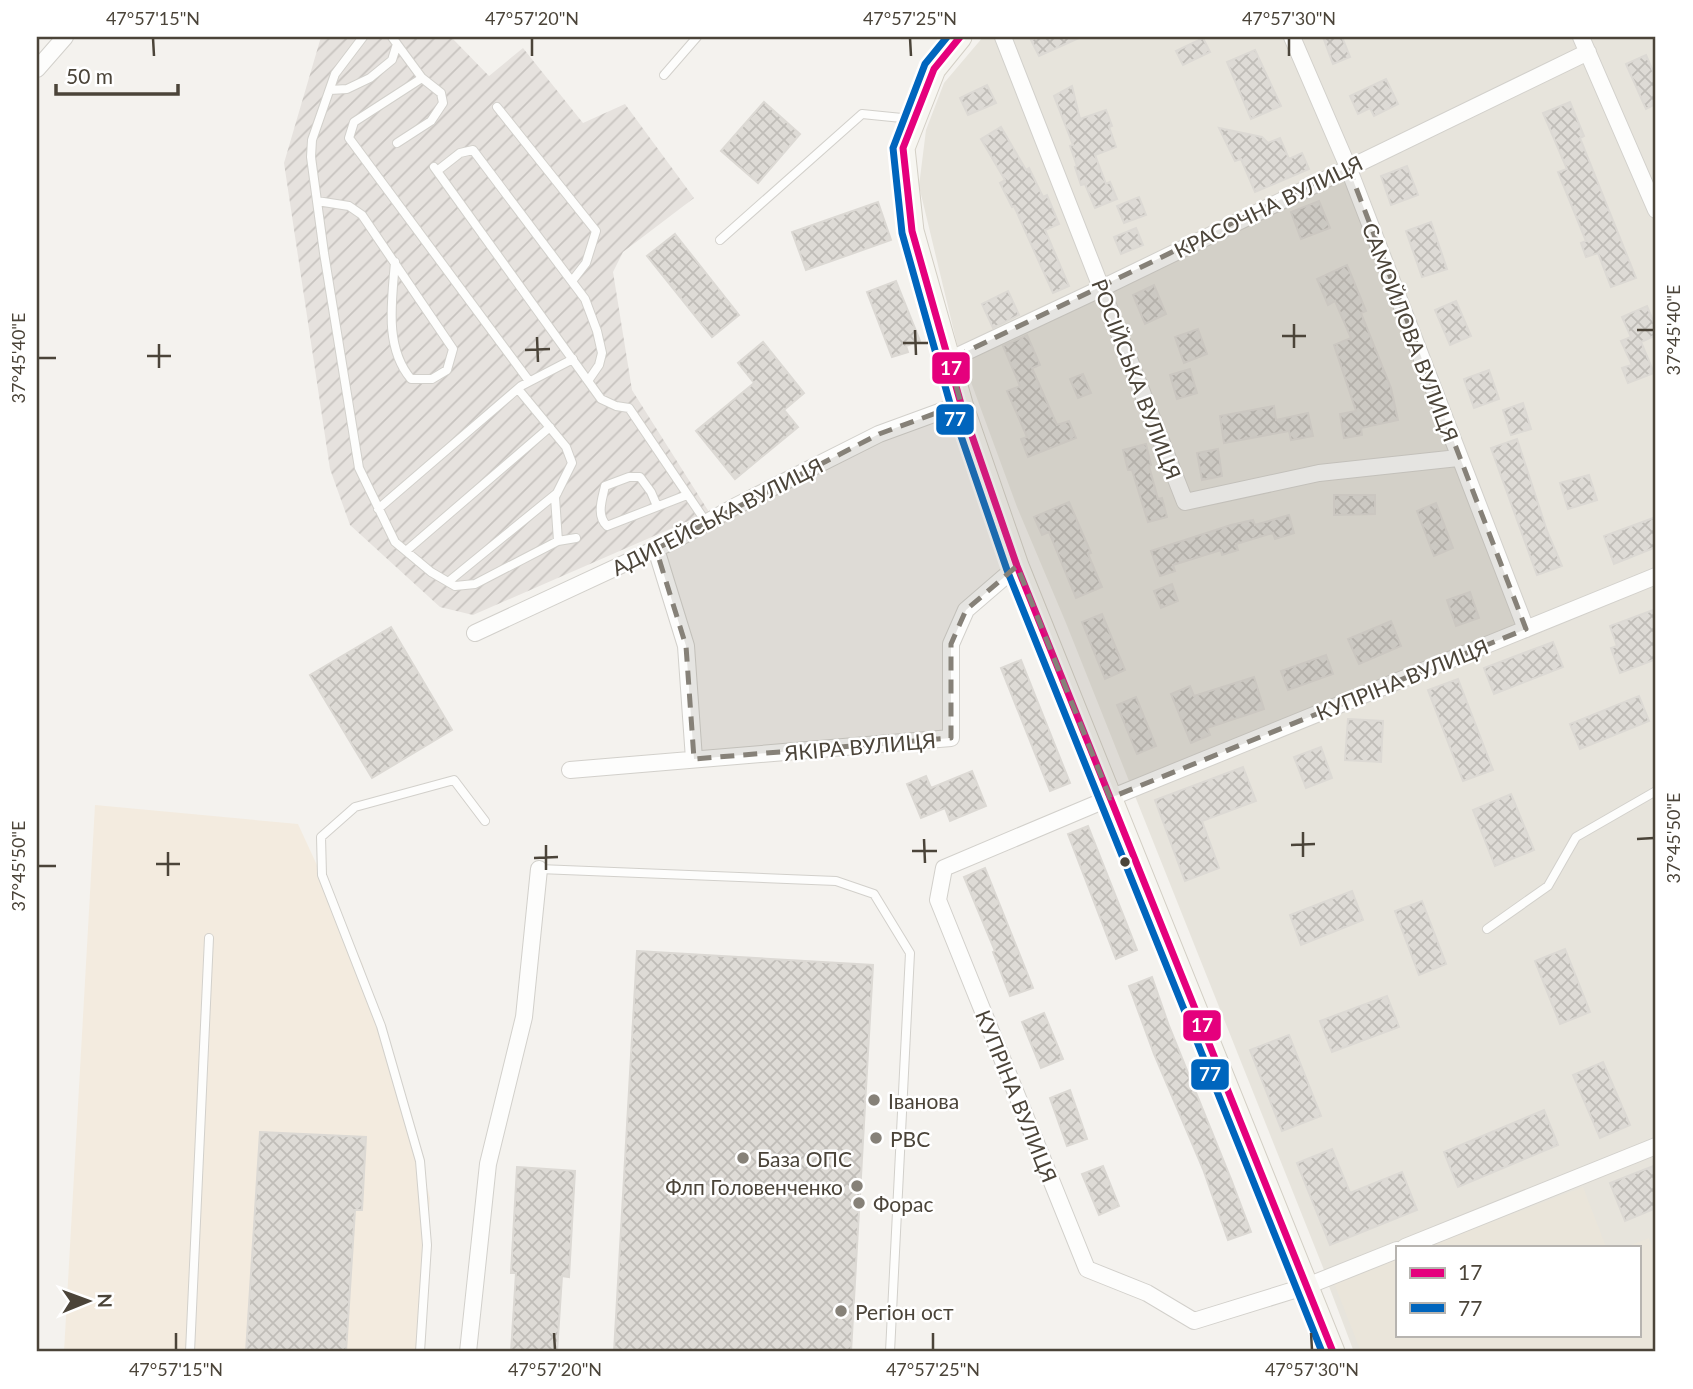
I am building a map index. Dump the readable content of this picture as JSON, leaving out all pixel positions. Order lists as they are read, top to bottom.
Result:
{
  "streets": {
    "street": [
      "КРАСОЧНА ВУЛИЦЯ",
      "САМОЙЛОВА ВУЛИЦЯ",
      "РОСІЙСЬКА ВУЛИЦЯ",
      "АДИГЕЙСЬКА ВУЛИЦЯ",
      "КУПРІНА ВУЛИЦЯ",
      "ЯКІРА ВУЛИЦЯ"
    ]
  },
  "crossings": [
    ["КРАСОЧНА ВУЛИЦЯ", "САМОЙЛОВА ВУЛИЦЯ"],
    ["КРАСОЧНА ВУЛИЦЯ", "РОСІЙСЬКА ВУЛИЦЯ"],
    ["САМОЙЛОВА ВУЛИЦЯ", "РОСІЙСЬКА ВУЛИЦЯ"],
    ["САМОЙЛОВА ВУЛИЦЯ", "КУПРІНА ВУЛИЦЯ"]
  ],
  "places": [
    "Іванова",
    "РВС",
    "База ОПС",
    "Флп Головенченко",
    "Форас",
    "Регіон ост"
  ],
  "lines": ["transit line 17", "transit line 77"],
  "legend": ["17", "77"],
  "scale_bar": "50 m",
  "north": "right",
  "coordinates": [
    "47°57'15\"N",
    "47°57'20\"N",
    "47°57'25\"N",
    "47°57'30\"N",
    "37°45'40\"E",
    "37°45'50\"E"
  ]
}
